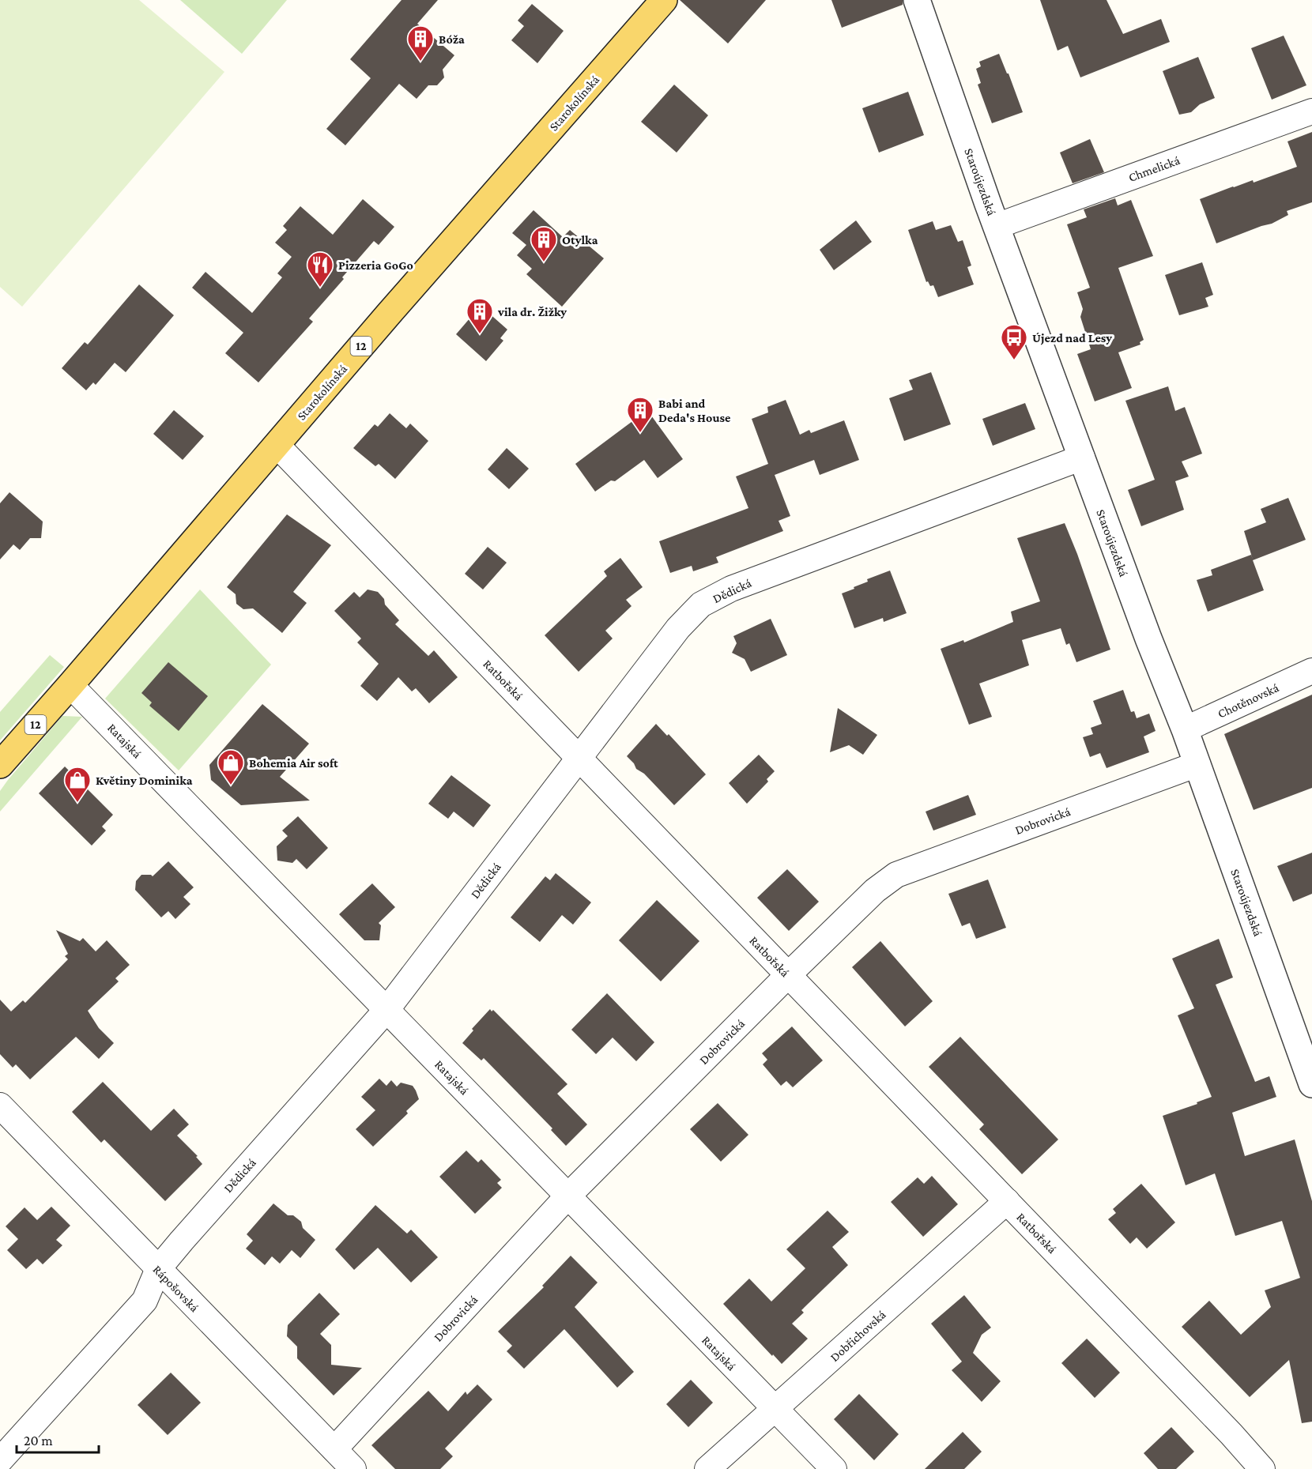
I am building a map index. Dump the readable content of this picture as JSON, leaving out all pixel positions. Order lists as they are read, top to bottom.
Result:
{
  "streets": {
    "main road": ["Starokolínská", "12"],
    "street": [
      "Chmelická",
      "Staroújezdská",
      "Dědická",
      "Ratbořská",
      "Chotěnovská",
      "Ratajská",
      "Dobrovická",
      "Rápošovská",
      "Dobřichovská"
    ]
  },
  "crossings": [
    ["Starokolínská", "Ratbořská"],
    ["Starokolínská", "Ratajská"],
    ["Chmelická", "Staroújezdská"],
    ["Staroújezdská", "Dědická"],
    ["Staroújezdská", "Chotěnovská"],
    ["Staroújezdská", "Dobrovická"],
    ["Dědická", "Ratbořská"],
    ["Dědická", "Ratajská"],
    ["Dědická", "Rápošovská"],
    ["Ratbořská", "Dobrovická"],
    ["Ratbořská", "Dobřichovská"],
    ["Ratajská", "Dobrovická"],
    ["Ratajská", "Dobřichovská"],
    ["Dobrovická", "Rápošovská"]
  ],
  "places": {
    "building": [
      "Bóža",
      "Otylka",
      "vila dr. Žižky",
      "Babi and Deda's House"
    ],
    "restaurant": ["Pizzeria GoGo"],
    "bus stop": ["Újezd nad Lesy"],
    "shop": ["Bohemia Air soft", "Květiny Dominika"]
  },
  "scale_bar": "20 m"
}
